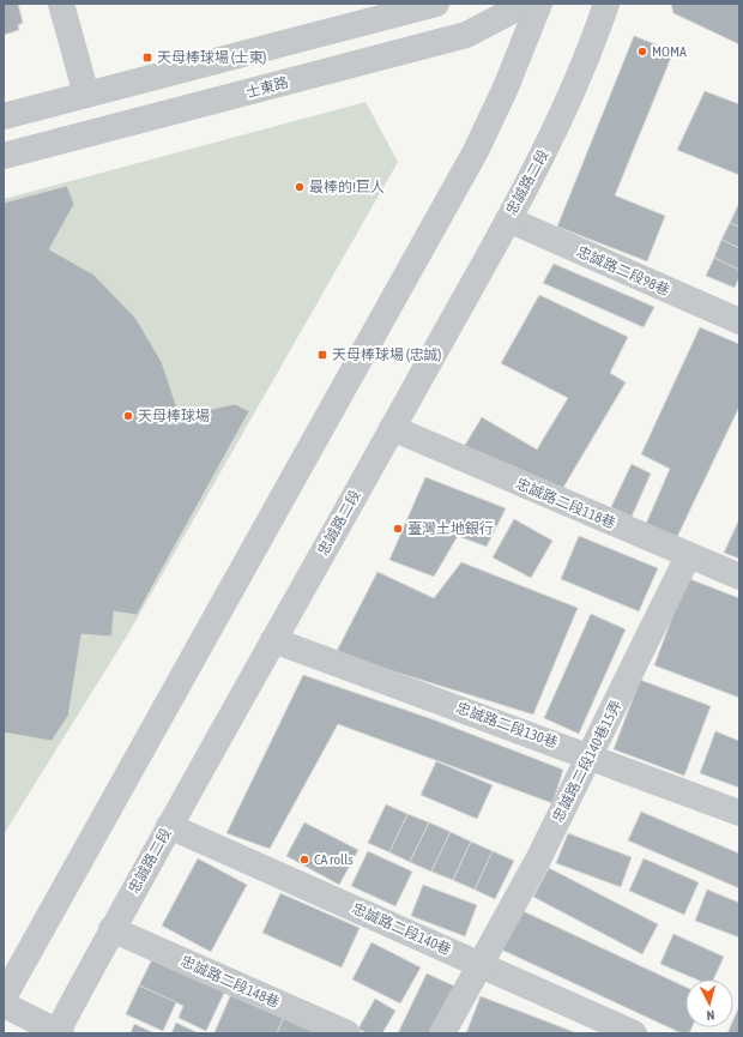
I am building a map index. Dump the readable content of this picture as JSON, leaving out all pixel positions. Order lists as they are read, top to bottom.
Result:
{
  "streets": {
    "street": [
      "士東路",
      "忠誠路二段",
      "忠誠路二段98巷",
      "忠誠路二段118巷",
      "忠誠路二段130巷",
      "忠誠路二段140巷15弄",
      "忠誠路二段140巷",
      "忠誠路二段148巷"
    ]
  },
  "crossings": [
    ["忠誠路二段", "忠誠路二段98巷"],
    ["忠誠路二段", "忠誠路二段118巷"],
    ["忠誠路二段", "忠誠路二段130巷"],
    ["忠誠路二段", "忠誠路二段140巷"],
    ["忠誠路二段", "忠誠路二段148巷"],
    ["忠誠路二段118巷", "忠誠路二段140巷15弄"],
    ["忠誠路二段130巷", "忠誠路二段140巷15弄"],
    ["忠誠路二段140巷15弄", "忠誠路二段140巷"]
  ],
  "places": {
    "other": [
      "MOMA",
      "最棒的!巨人",
      "天母棒球場",
      "臺灣土地銀行",
      "CA rolls"
    ],
    "transit": ["天母棒球場 (士東)", "天母棒球場 (忠誠)"]
  },
  "north": "bottom"
}
